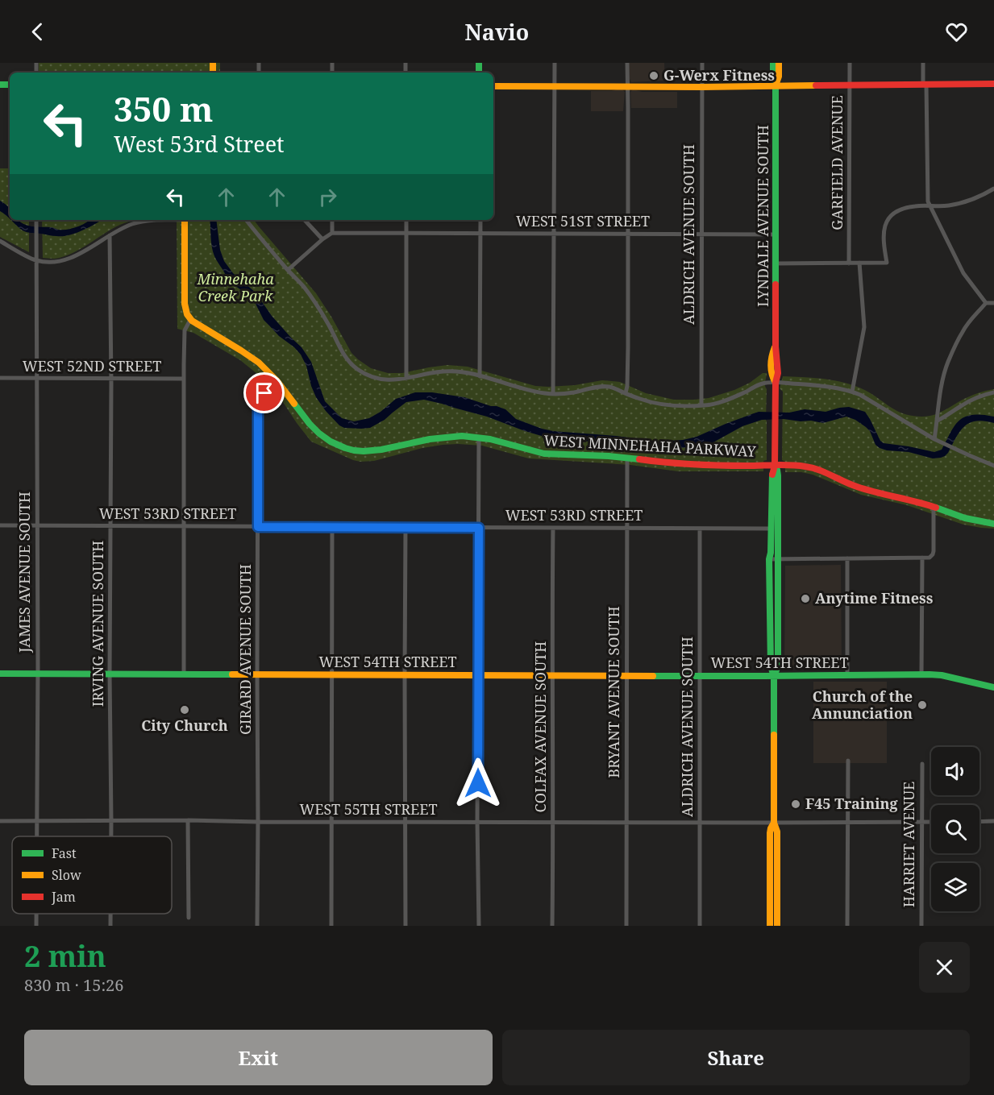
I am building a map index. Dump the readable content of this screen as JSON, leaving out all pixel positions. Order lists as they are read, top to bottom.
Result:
{
  "streets": {
    "street": [
      "GARFIELD AVENUE",
      "LYNDALE AVENUE SOUTH",
      "WEST 51ST STREET",
      "ALDRICH AVENUE SOUTH",
      "WEST 52ND STREET",
      "WEST MINNEHAHA PARKWAY",
      "WEST 53RD STREET",
      "JAMES AVENUE SOUTH",
      "IRVING AVENUE SOUTH",
      "GIRARD AVENUE SOUTH",
      "WEST 54TH STREET",
      "BRYANT AVENUE SOUTH",
      "COLFAX AVENUE SOUTH",
      "WEST 55TH STREET",
      "HARRIET AVENUE"
    ]
  },
  "crossings": [
    ["LYNDALE AVENUE SOUTH", "WEST 51ST STREET"],
    ["LYNDALE AVENUE SOUTH", "WEST MINNEHAHA PARKWAY"],
    ["LYNDALE AVENUE SOUTH", "WEST 53RD STREET"],
    ["LYNDALE AVENUE SOUTH", "WEST 54TH STREET"],
    ["LYNDALE AVENUE SOUTH", "WEST 55TH STREET"],
    ["WEST 51ST STREET", "ALDRICH AVENUE SOUTH"],
    ["ALDRICH AVENUE SOUTH", "WEST 53RD STREET"],
    ["ALDRICH AVENUE SOUTH", "WEST 54TH STREET"],
    ["ALDRICH AVENUE SOUTH", "WEST 55TH STREET"],
    ["WEST 52ND STREET", "JAMES AVENUE SOUTH"],
    ["WEST 52ND STREET", "IRVING AVENUE SOUTH"],
    ["WEST MINNEHAHA PARKWAY", "GIRARD AVENUE SOUTH"],
    ["WEST MINNEHAHA PARKWAY", "BRYANT AVENUE SOUTH"],
    ["WEST 53RD STREET", "JAMES AVENUE SOUTH"],
    ["WEST 53RD STREET", "IRVING AVENUE SOUTH"],
    ["WEST 53RD STREET", "GIRARD AVENUE SOUTH"],
    ["WEST 53RD STREET", "BRYANT AVENUE SOUTH"],
    ["WEST 53RD STREET", "COLFAX AVENUE SOUTH"],
    ["JAMES AVENUE SOUTH", "WEST 54TH STREET"],
    ["JAMES AVENUE SOUTH", "WEST 55TH STREET"],
    ["IRVING AVENUE SOUTH", "WEST 54TH STREET"],
    ["IRVING AVENUE SOUTH", "WEST 55TH STREET"],
    ["GIRARD AVENUE SOUTH", "WEST 54TH STREET"],
    ["GIRARD AVENUE SOUTH", "WEST 55TH STREET"],
    ["WEST 54TH STREET", "BRYANT AVENUE SOUTH"],
    ["WEST 54TH STREET", "COLFAX AVENUE SOUTH"],
    ["BRYANT AVENUE SOUTH", "WEST 55TH STREET"],
    ["COLFAX AVENUE SOUTH", "WEST 55TH STREET"],
    ["WEST 55TH STREET", "HARRIET AVENUE"]
  ],
  "parks": ["Minnehaha Creek Park"],
  "places": [
    "G-Werx Fitness",
    "Anytime Fitness",
    "Church of the Annunciation",
    "City Church",
    "F45 Training"
  ],
  "legend": ["Fast", "Slow", "Jam"],
  "page": {
    "header": "Navio",
    "turn": ["350 m", "West 53rd Street"],
    "heading": ["2 min", "830 m · 15:26"],
    "buttons": ["Exit", "Share"]
  }
}
